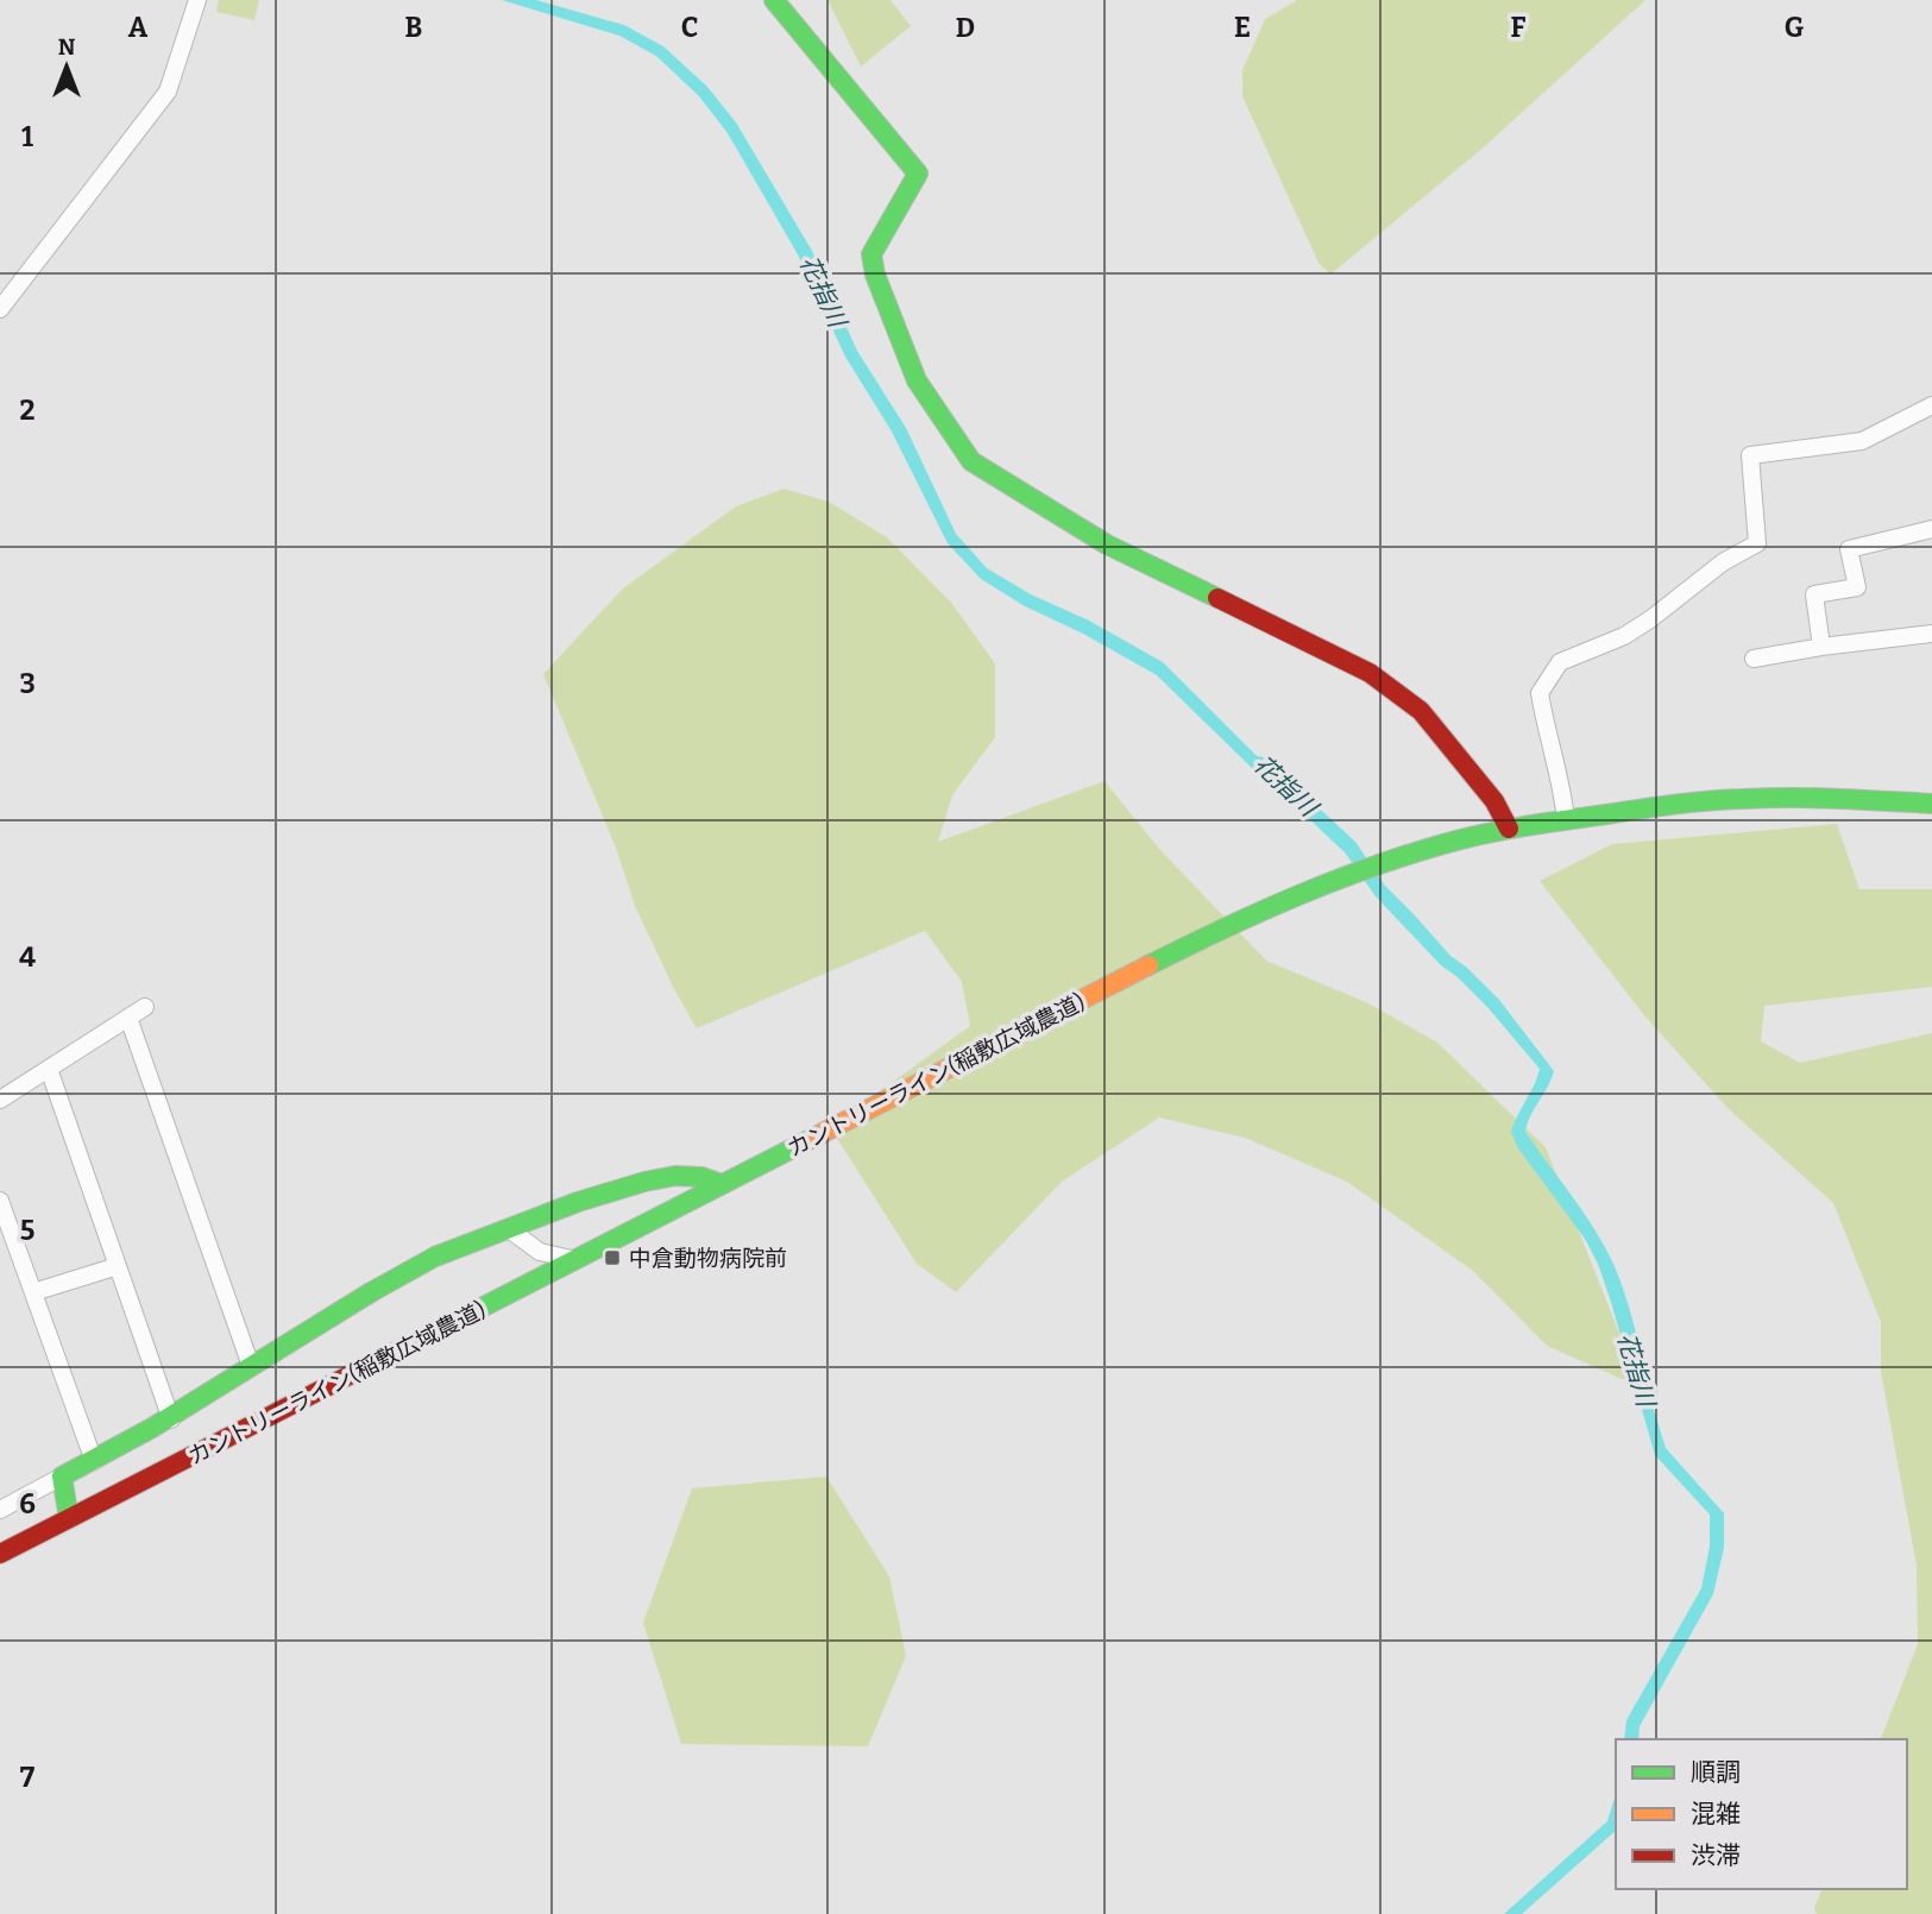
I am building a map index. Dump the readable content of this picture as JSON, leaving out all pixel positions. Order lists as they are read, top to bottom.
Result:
{
  "streets": {
    "street": ["カントリーライン(稲敷広域農道)"]
  },
  "water": ["花指川"],
  "places": {
    "transit": ["中倉動物病院前"]
  },
  "legend": ["順調", "混雑", "渋滞"],
  "north": "top",
  "grid": {
    "columns": [
      "A",
      "B",
      "C",
      "D",
      "E",
      "F",
      "G"
    ],
    "rows": [
      "1",
      "2",
      "3",
      "4",
      "5",
      "6",
      "7"
    ]
  }
}
